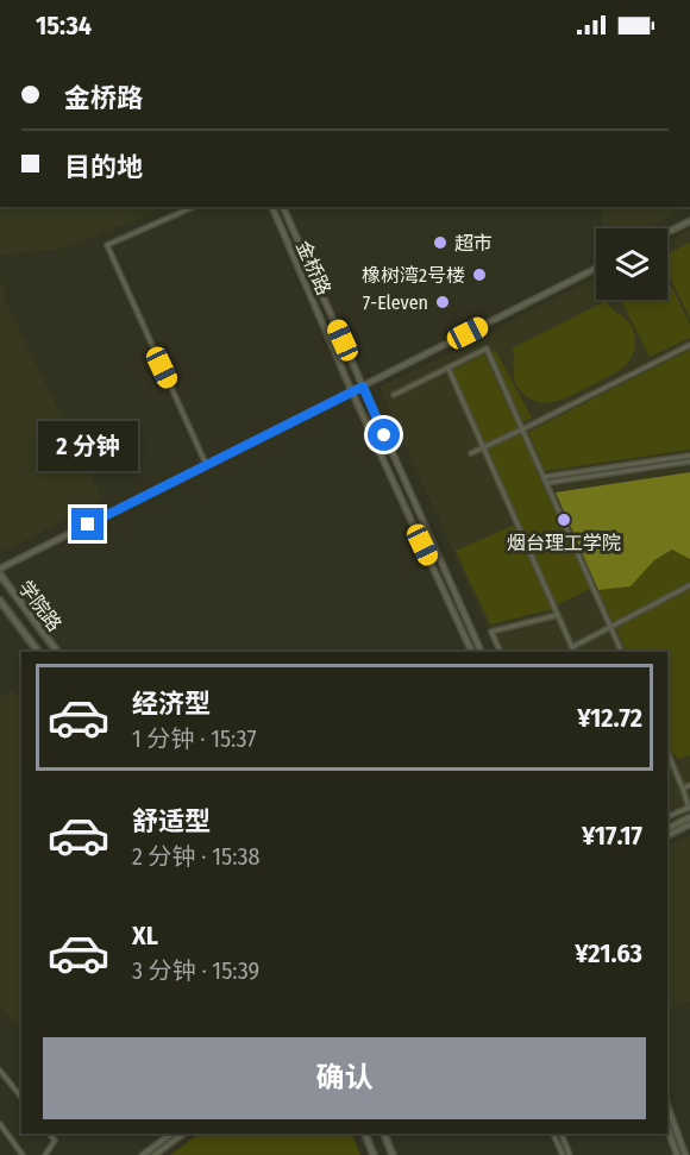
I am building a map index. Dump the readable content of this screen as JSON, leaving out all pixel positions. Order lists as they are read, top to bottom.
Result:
{
  "streets": {
    "main road": ["学院路"],
    "street": ["金桥路"]
  },
  "places": [
    "超市",
    "橡树湾2号楼",
    "7-Eleven",
    "烟台理工学院"
  ],
  "page": {
    "status": "15:34",
    "banner": ["金桥路", "目的地"],
    "bubble": "2 分钟",
    "list": [
      {
        "name": "经济型",
        "note": "1 分钟 · 15:37",
        "value": "¥12.72"
      },
      {
        "name": "舒适型",
        "note": "2 分钟 · 15:38",
        "value": "¥17.17"
      },
      {
        "name": "XL",
        "note": "3 分钟 · 15:39",
        "value": "¥21.63"
      }
    ],
    "buttons": "确认"
  }
}
